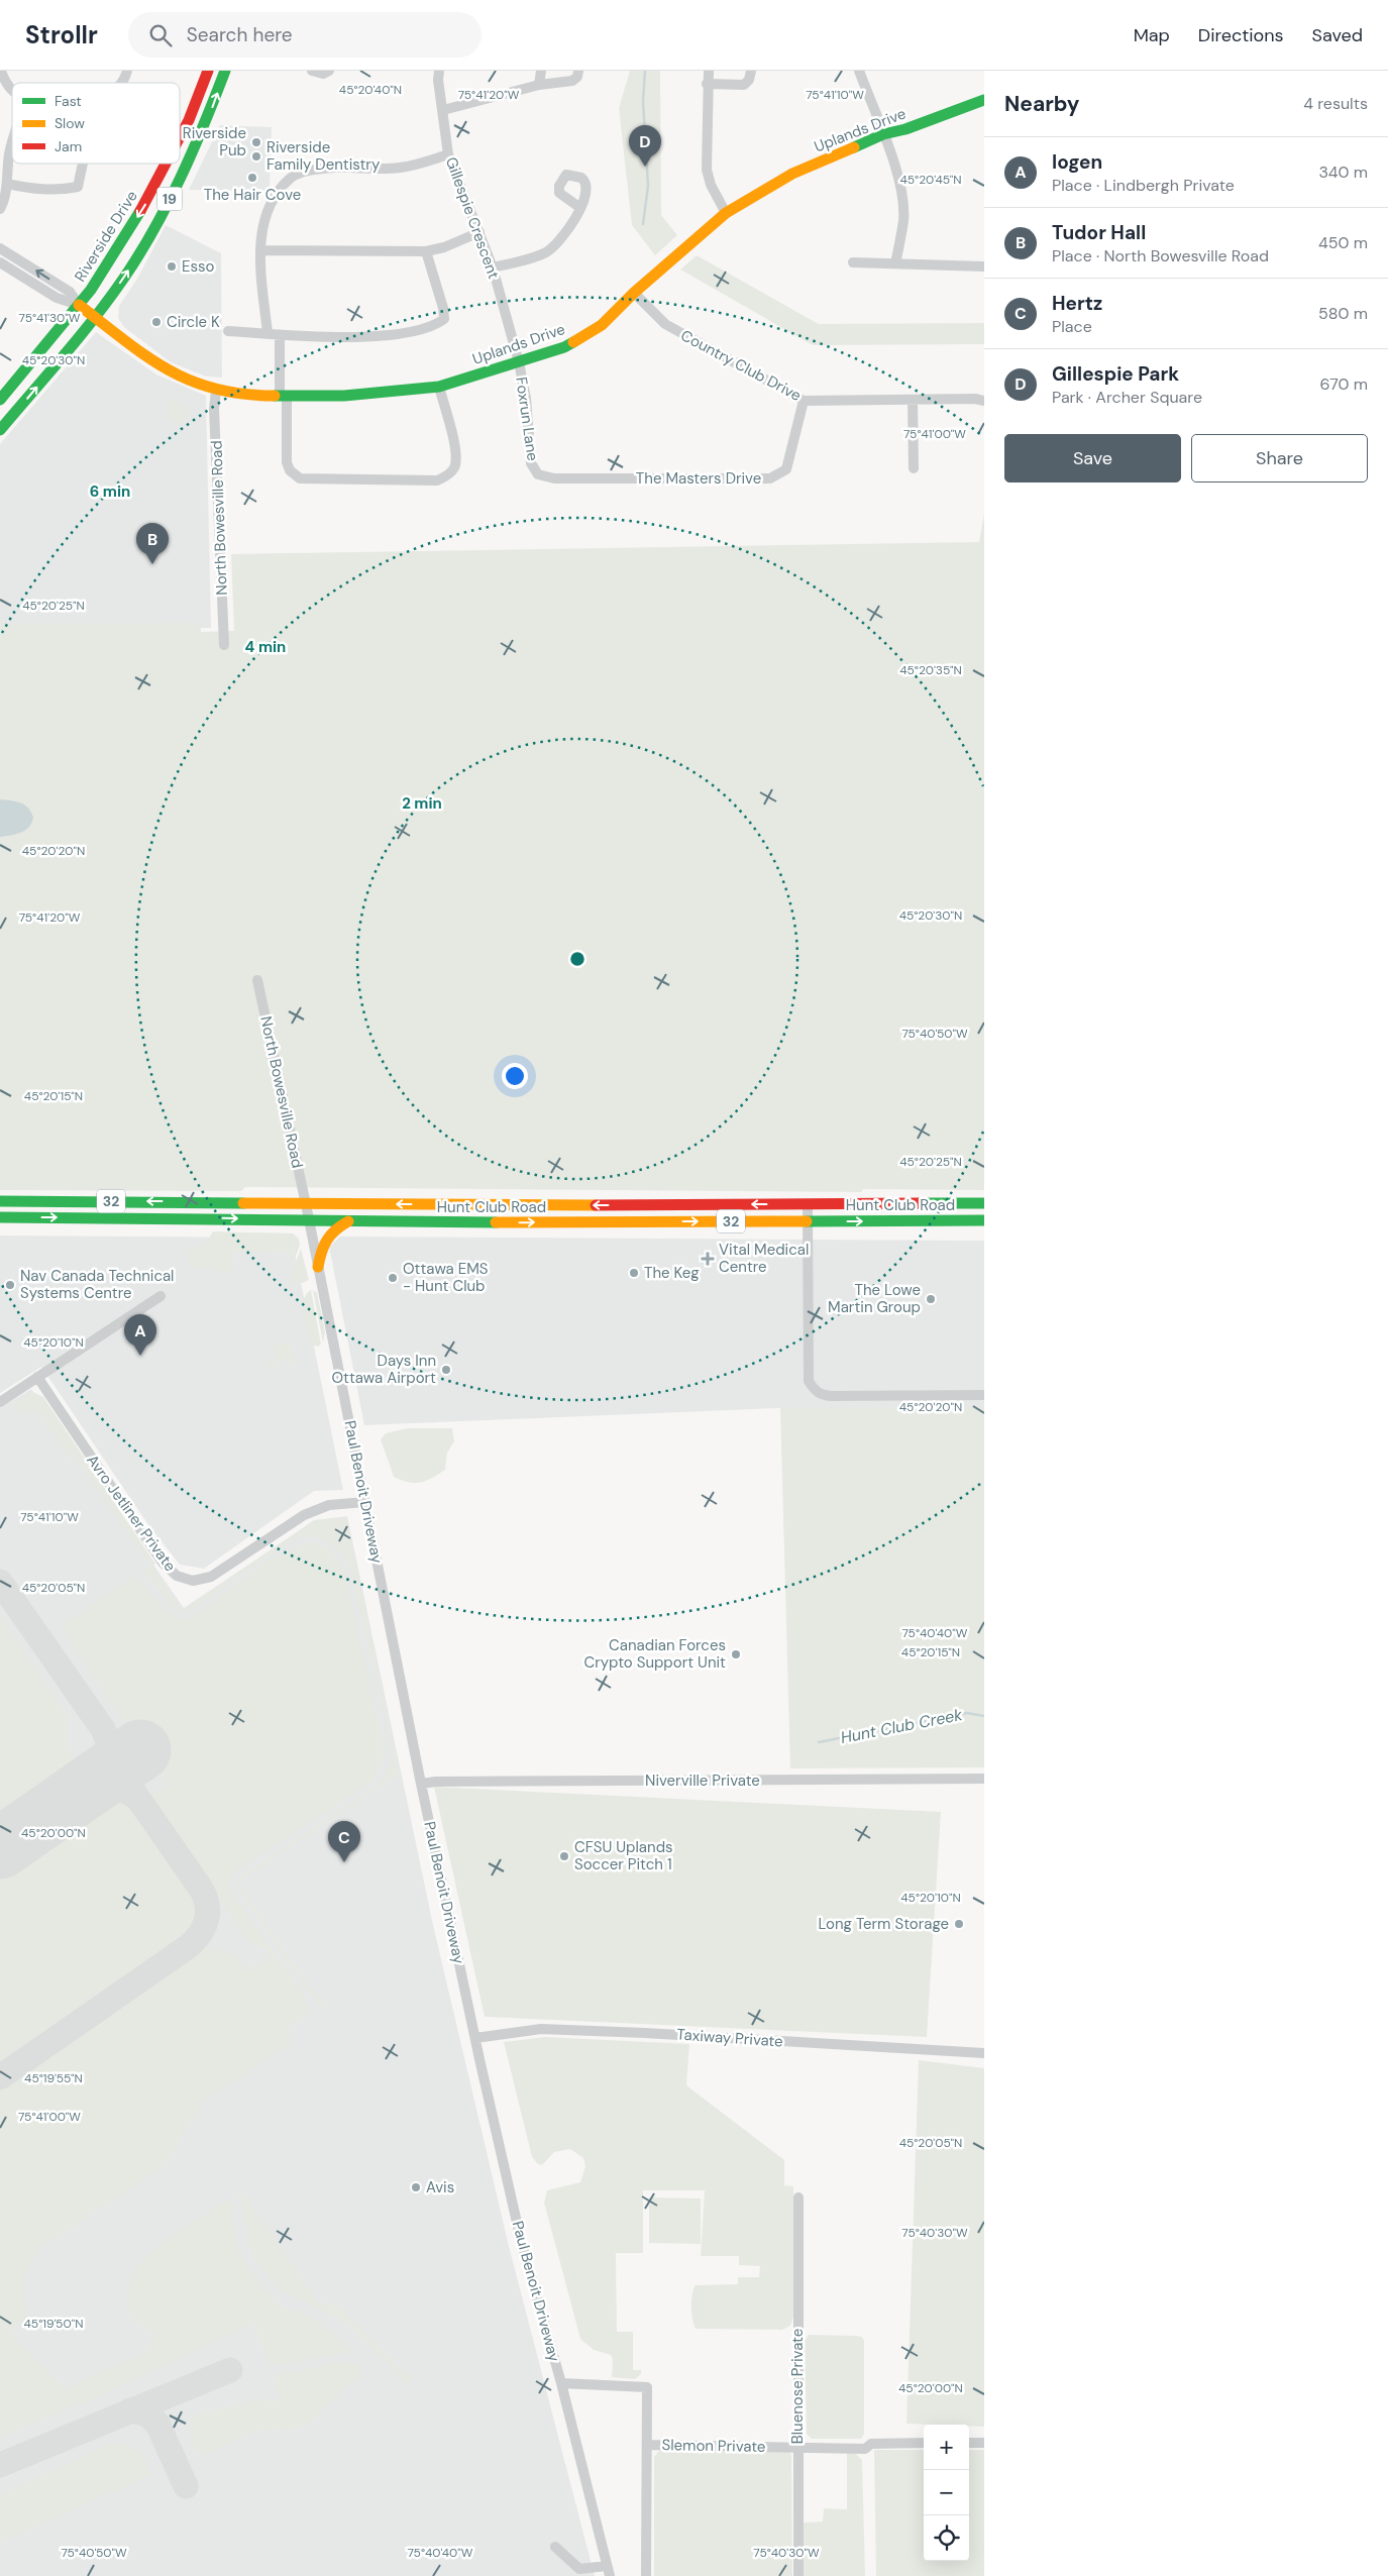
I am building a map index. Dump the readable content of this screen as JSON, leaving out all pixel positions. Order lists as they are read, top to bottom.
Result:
{
  "streets": {
    "main road": [
      "Uplands Drive",
      "19",
      "Riverside Drive",
      "32",
      "Hunt Club Road"
    ],
    "street": [
      "Gillespie Crescent",
      "Country Club Drive",
      "Foxrun Lane",
      "The Masters Drive",
      "North Bowesville Road",
      "Paul Benoit Driveway",
      "Avro Jetliner Private",
      "Niverville Private",
      "Taxiway Private",
      "Bluenose Private",
      "Slemon Private"
    ]
  },
  "crossings": [
    ["Uplands Drive", "19"],
    ["Uplands Drive", "Gillespie Crescent"],
    ["Uplands Drive", "Riverside Drive"],
    ["Uplands Drive", "Country Club Drive"],
    ["Uplands Drive", "Foxrun Lane"],
    ["Uplands Drive", "North Bowesville Road"],
    ["Gillespie Crescent", "Foxrun Lane"],
    ["Country Club Drive", "The Masters Drive"],
    ["Foxrun Lane", "The Masters Drive"],
    ["North Bowesville Road", "Hunt Club Road"],
    ["North Bowesville Road", "Paul Benoit Driveway"],
    ["Hunt Club Road", "Paul Benoit Driveway"],
    ["Paul Benoit Driveway", "Avro Jetliner Private"],
    ["Paul Benoit Driveway", "Niverville Private"],
    ["Paul Benoit Driveway", "Taxiway Private"],
    ["Bluenose Private", "Slemon Private"]
  ],
  "water": ["Hunt Club Creek"],
  "places": {
    "other": [
      "Riverside Pub",
      "Riverside Family Dentistry",
      "The Hair Cove",
      "Esso",
      "Circle K",
      "The Keg",
      "Ottawa EMS - Hunt Club",
      "Nav Canada Technical Systems Centre",
      "The Lowe Martin Group",
      "Days Inn Ottawa Airport",
      "Canadian Forces Crypto Support Unit",
      "CFSU Uplands Soccer Pitch 1",
      "Long Term Storage",
      "Avis"
    ],
    "health": ["Vital Medical Centre"]
  },
  "legend": ["Fast", "Slow", "Jam"],
  "page": {
    "header": "Strollr",
    "search": "Search here",
    "nav": ["Map", "Directions", "Saved"],
    "heading": ["Nearby", "4 results"],
    "pins": [
      "D",
      "B",
      "A",
      "C"
    ],
    "list": [
      {
        "mark": "A",
        "name": "Iogen",
        "note": "Place · Lindbergh Private",
        "value": "340 m"
      },
      {
        "mark": "B",
        "name": "Tudor Hall",
        "note": "Place · North Bowesville Road",
        "value": "450 m"
      },
      {
        "mark": "C",
        "name": "Hertz",
        "note": "Place",
        "value": "580 m"
      },
      {
        "mark": "D",
        "name": "Gillespie Park",
        "note": "Park · Archer Square",
        "value": "670 m"
      }
    ],
    "buttons": ["Save", "Share"],
    "map_buttons": ["+", "−"]
  },
  "coordinates": [
    "45°20'40\"N",
    "75°41'10\"W",
    "75°41'20\"W",
    "45°20'45\"N",
    "75°41'30\"W",
    "45°20'30\"N",
    "75°41'00\"W",
    "45°20'25\"N",
    "45°20'35\"N",
    "45°20'20\"N",
    "75°40'50\"W",
    "45°20'15\"N",
    "45°20'10\"N",
    "45°20'05\"N",
    "75°40'40\"W",
    "45°20'00\"N",
    "45°19'55\"N",
    "75°40'30\"W",
    "45°19'50\"N"
  ],
  "rings": ["6 min", "4 min", "2 min"]
}
